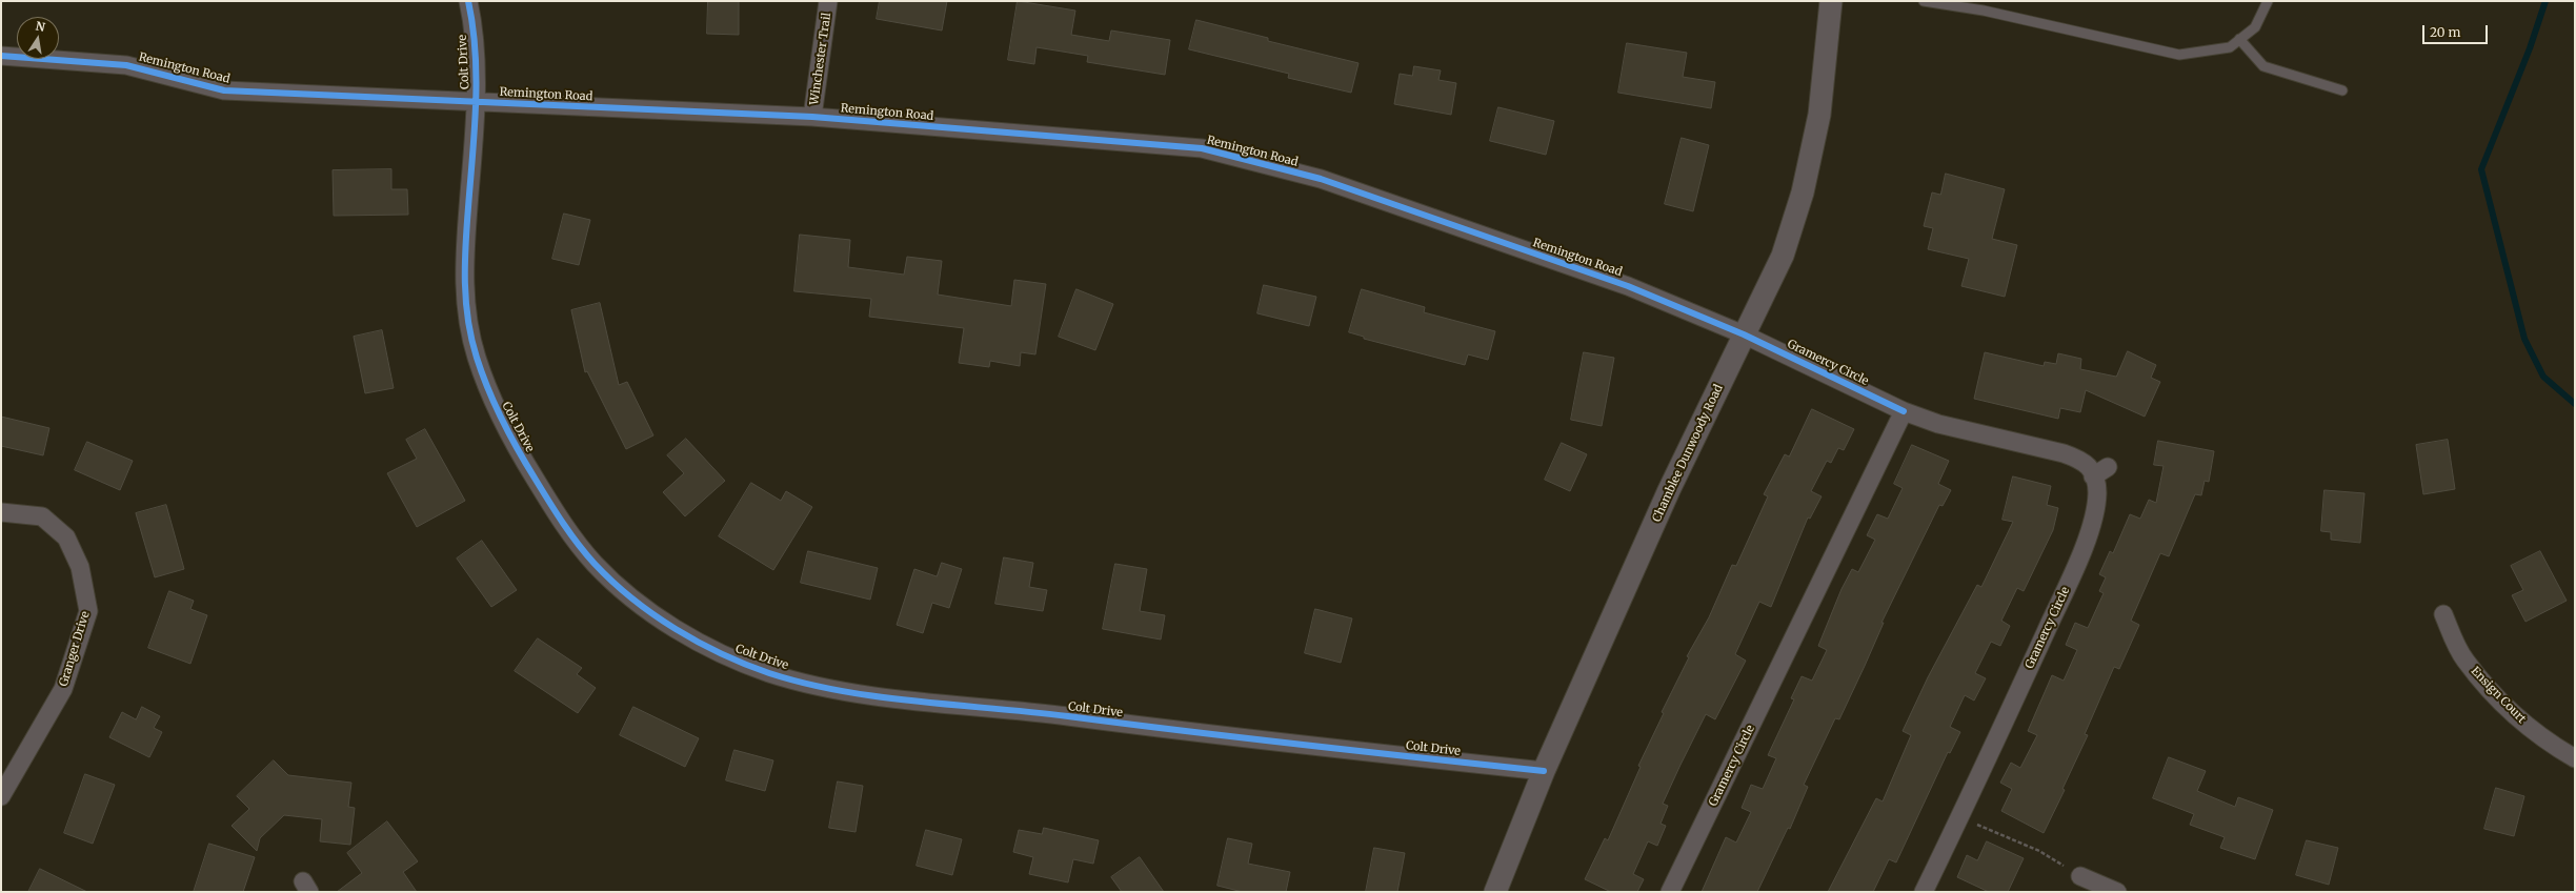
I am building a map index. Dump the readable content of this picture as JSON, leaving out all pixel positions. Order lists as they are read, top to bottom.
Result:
{
  "streets": {
    "street": [
      "Winchester Trail",
      "Colt Drive",
      "Remington Road",
      "Gramercy Circle",
      "Chamblee Dunwoody Road",
      "Granger Drive",
      "Ensign Court"
    ]
  },
  "crossings": [
    ["Winchester Trail", "Remington Road"],
    ["Colt Drive", "Remington Road"],
    ["Colt Drive", "Chamblee Dunwoody Road"],
    ["Remington Road", "Gramercy Circle"],
    ["Remington Road", "Chamblee Dunwoody Road"],
    ["Gramercy Circle", "Chamblee Dunwoody Road"]
  ],
  "scale_bar": "20 m",
  "north": "top"
}
